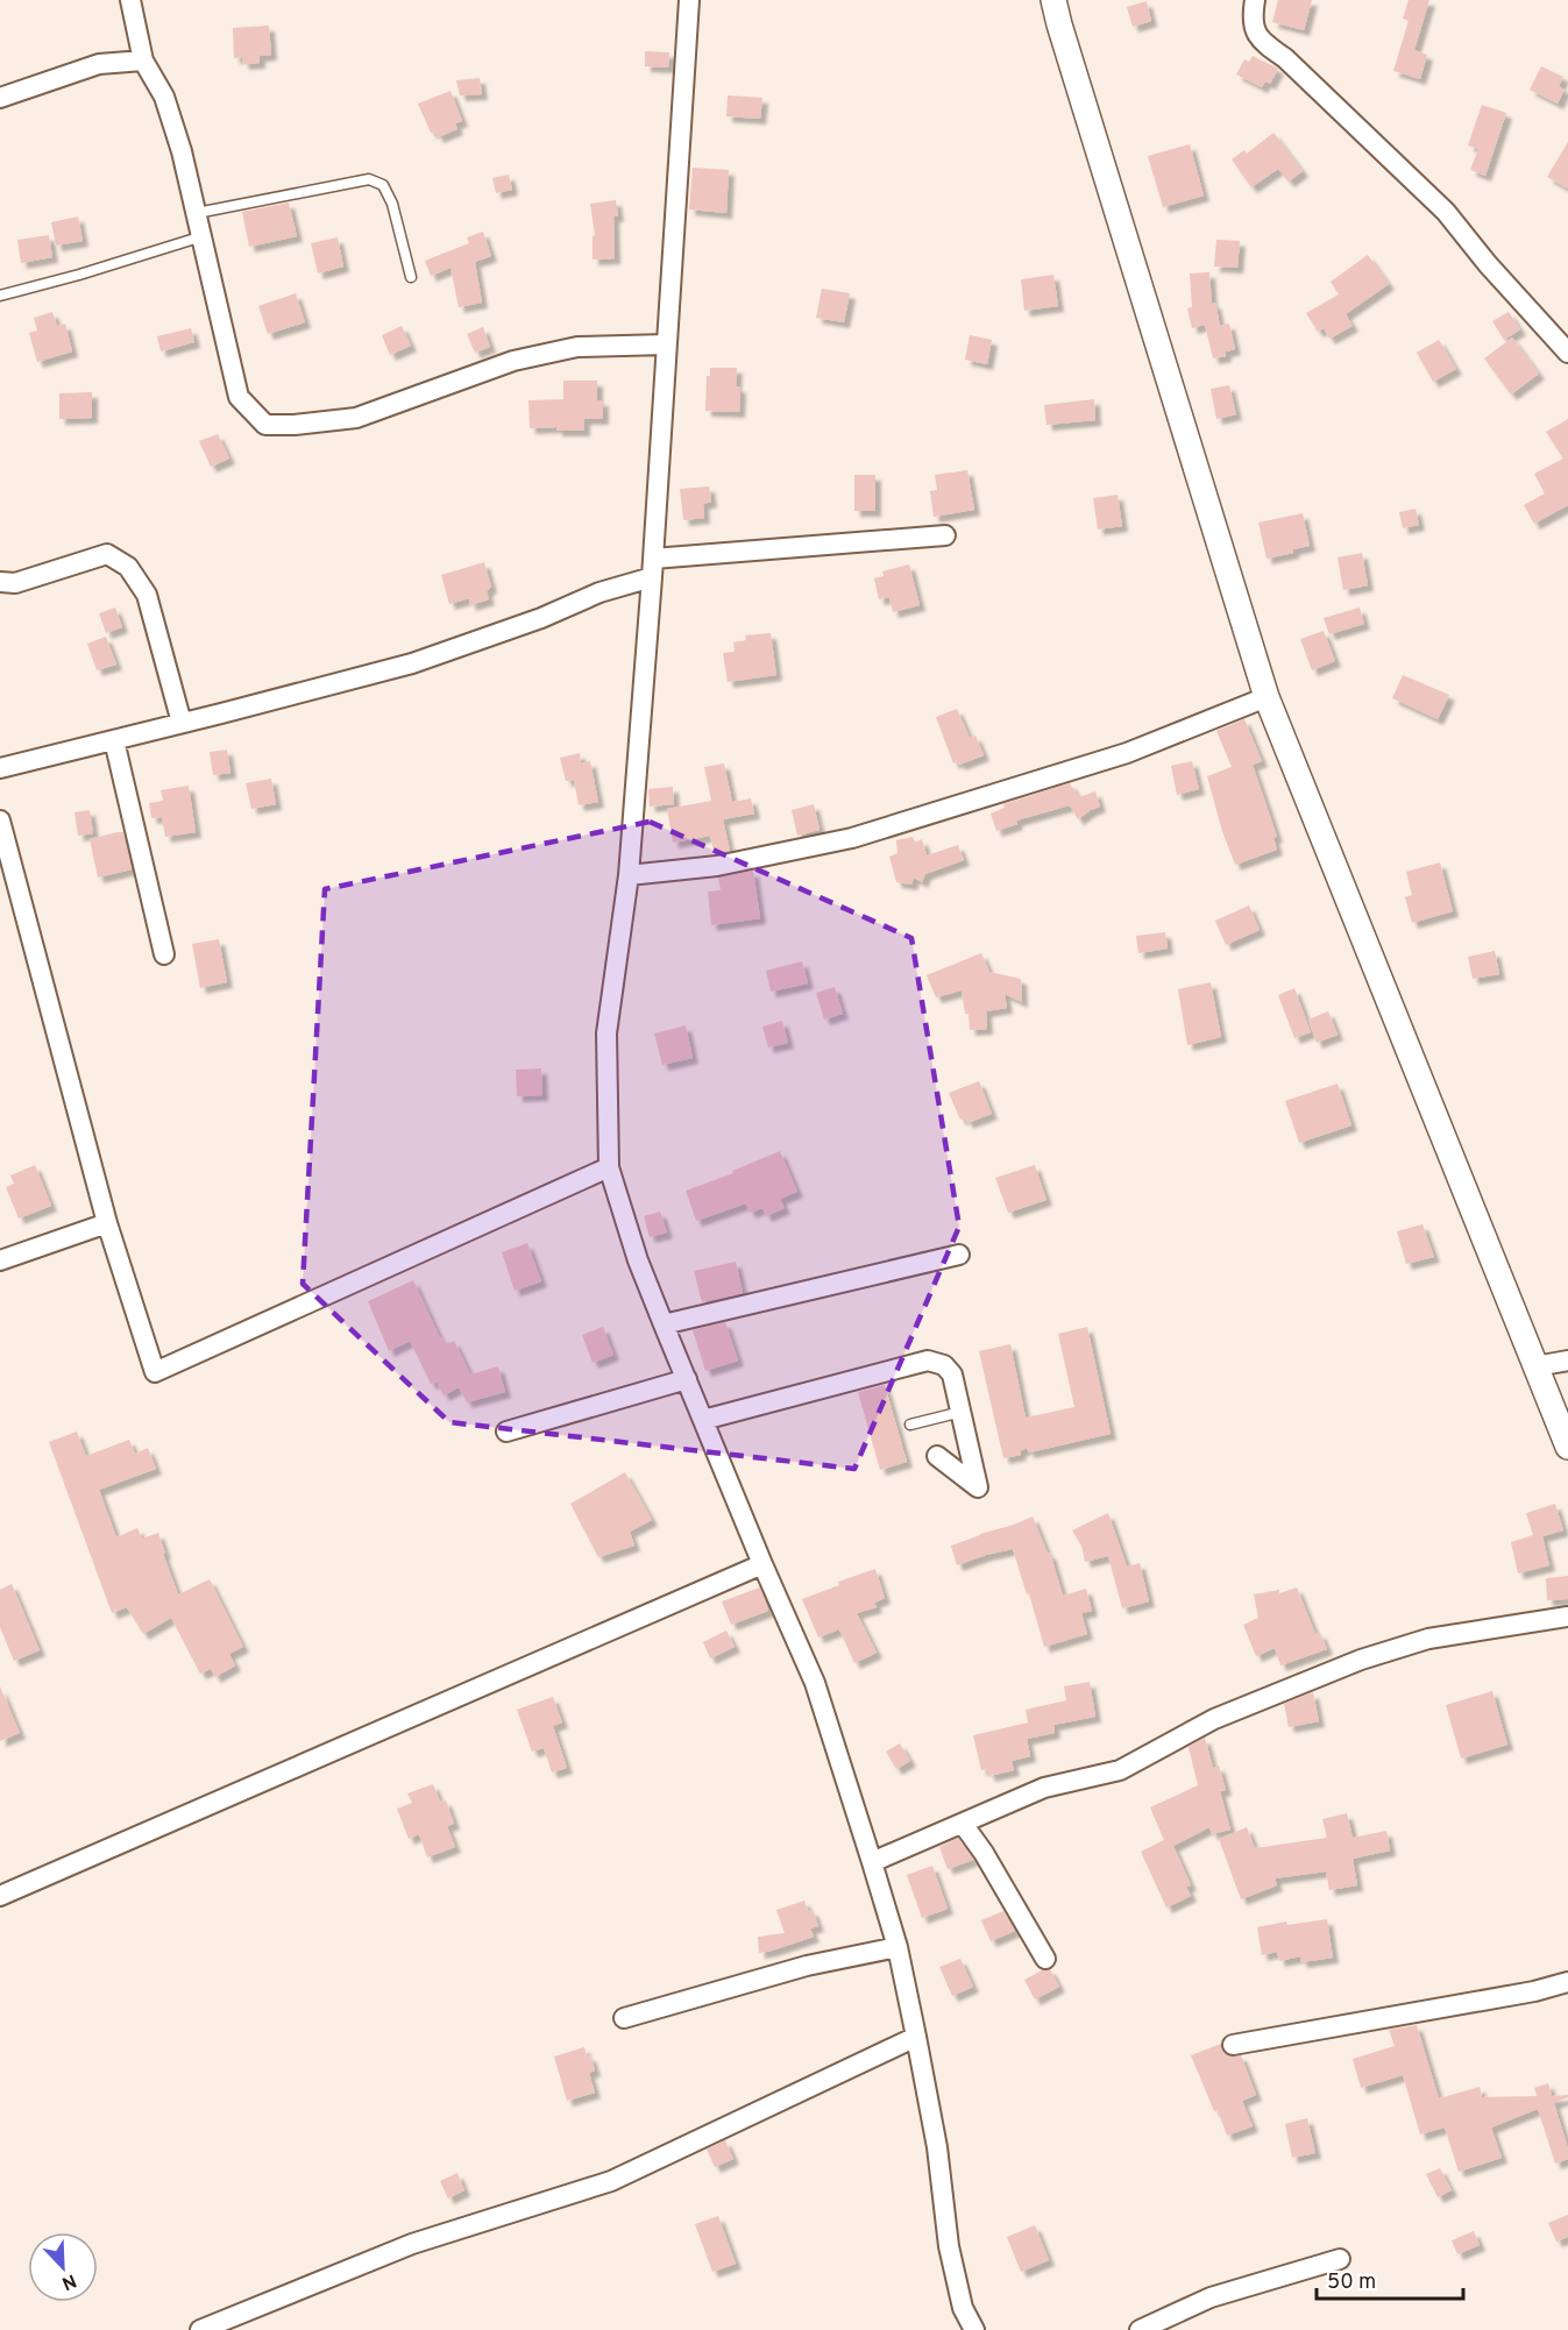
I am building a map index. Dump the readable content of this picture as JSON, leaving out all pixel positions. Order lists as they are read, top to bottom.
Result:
{
  "scale_bar": "50 m",
  "north": "bottom right"
}
